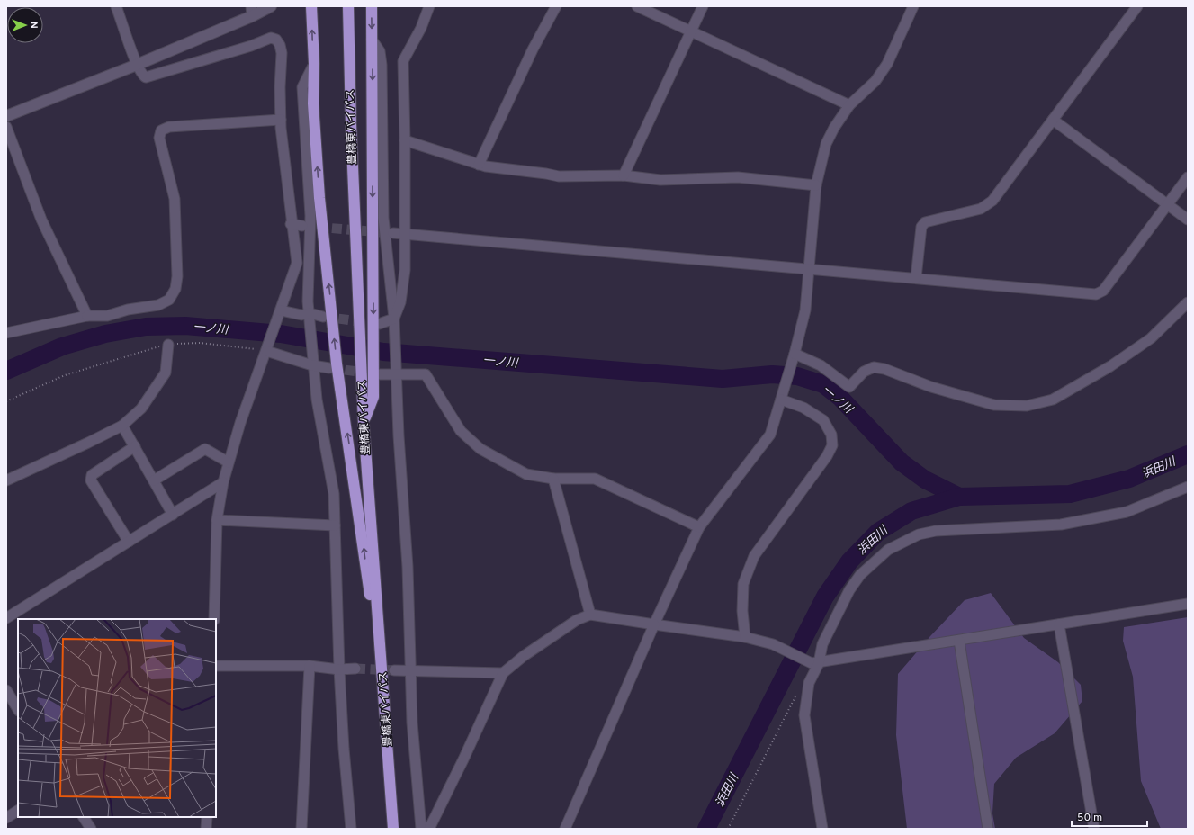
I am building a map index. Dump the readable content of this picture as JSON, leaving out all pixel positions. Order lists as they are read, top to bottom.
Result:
{
  "streets": {
    "highway": ["豊橋東バイパス"]
  },
  "water": ["一ノ川", "浜田川"],
  "scale_bar": "50 m",
  "north": "right"
}
